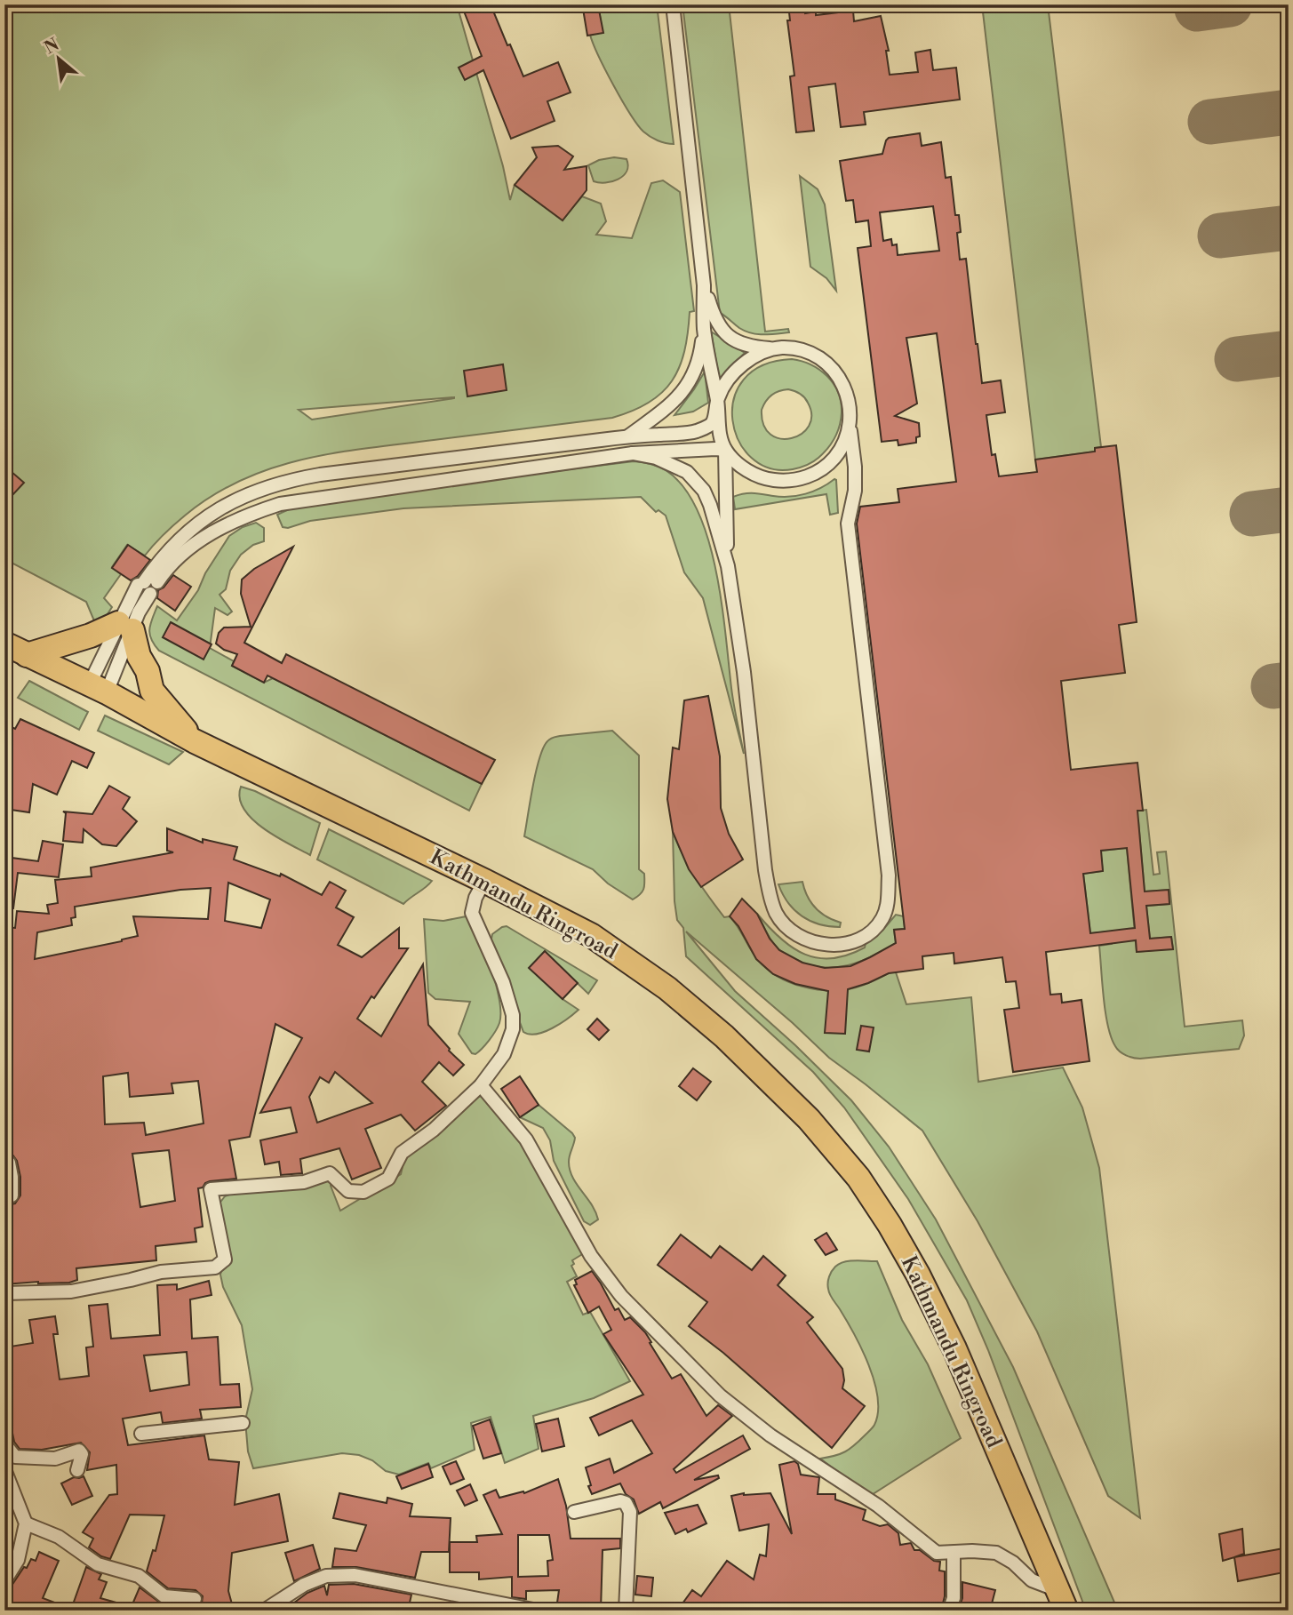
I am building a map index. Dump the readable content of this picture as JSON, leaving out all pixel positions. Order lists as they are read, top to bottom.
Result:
{
  "streets": {
    "highway": ["Kathmandu Ringroad"]
  },
  "north": "top left"
}
